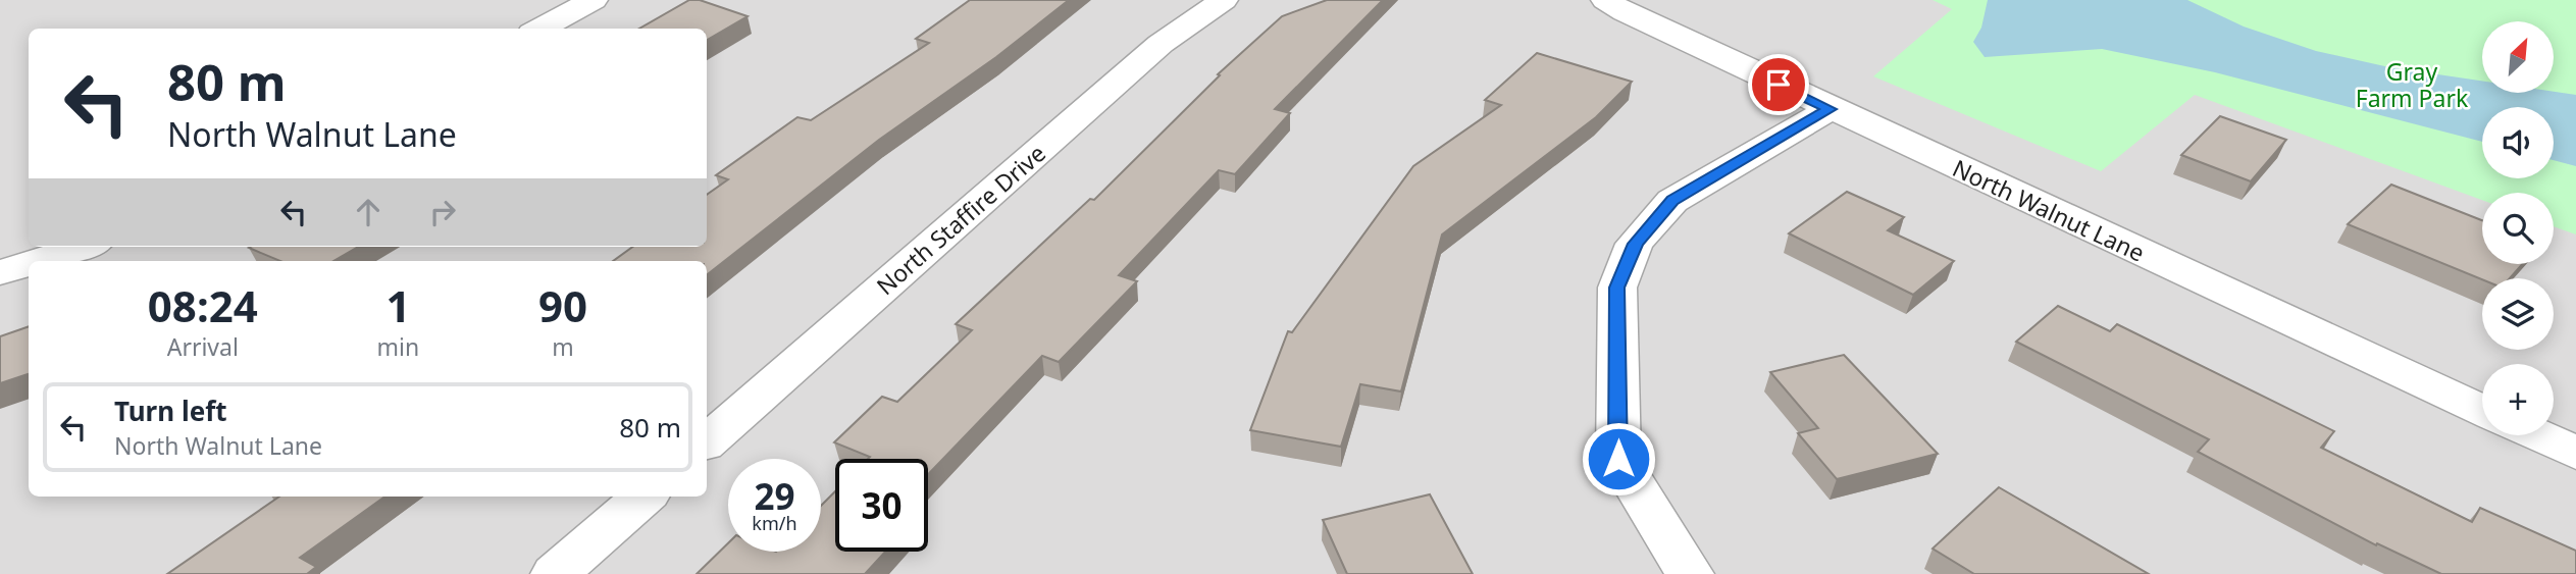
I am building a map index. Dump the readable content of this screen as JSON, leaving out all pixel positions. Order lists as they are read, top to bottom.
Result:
{
  "streets": {
    "street": ["North Walnut Lane", "North Staffire Drive"]
  },
  "parks": ["Gray Farm Park"],
  "north": "top right",
  "page": {
    "map_buttons": "+",
    "turn": ["80 m", "North Walnut Lane"],
    "eta": [
      "08:24",
      "Arrival",
      "1",
      "min",
      "90",
      "m"
    ],
    "list": [
      {
        "name": "Turn left",
        "note": "North Walnut Lane",
        "value": "80 m"
      }
    ],
    "speed": "29 km/h",
    "limit": "30"
  }
}
